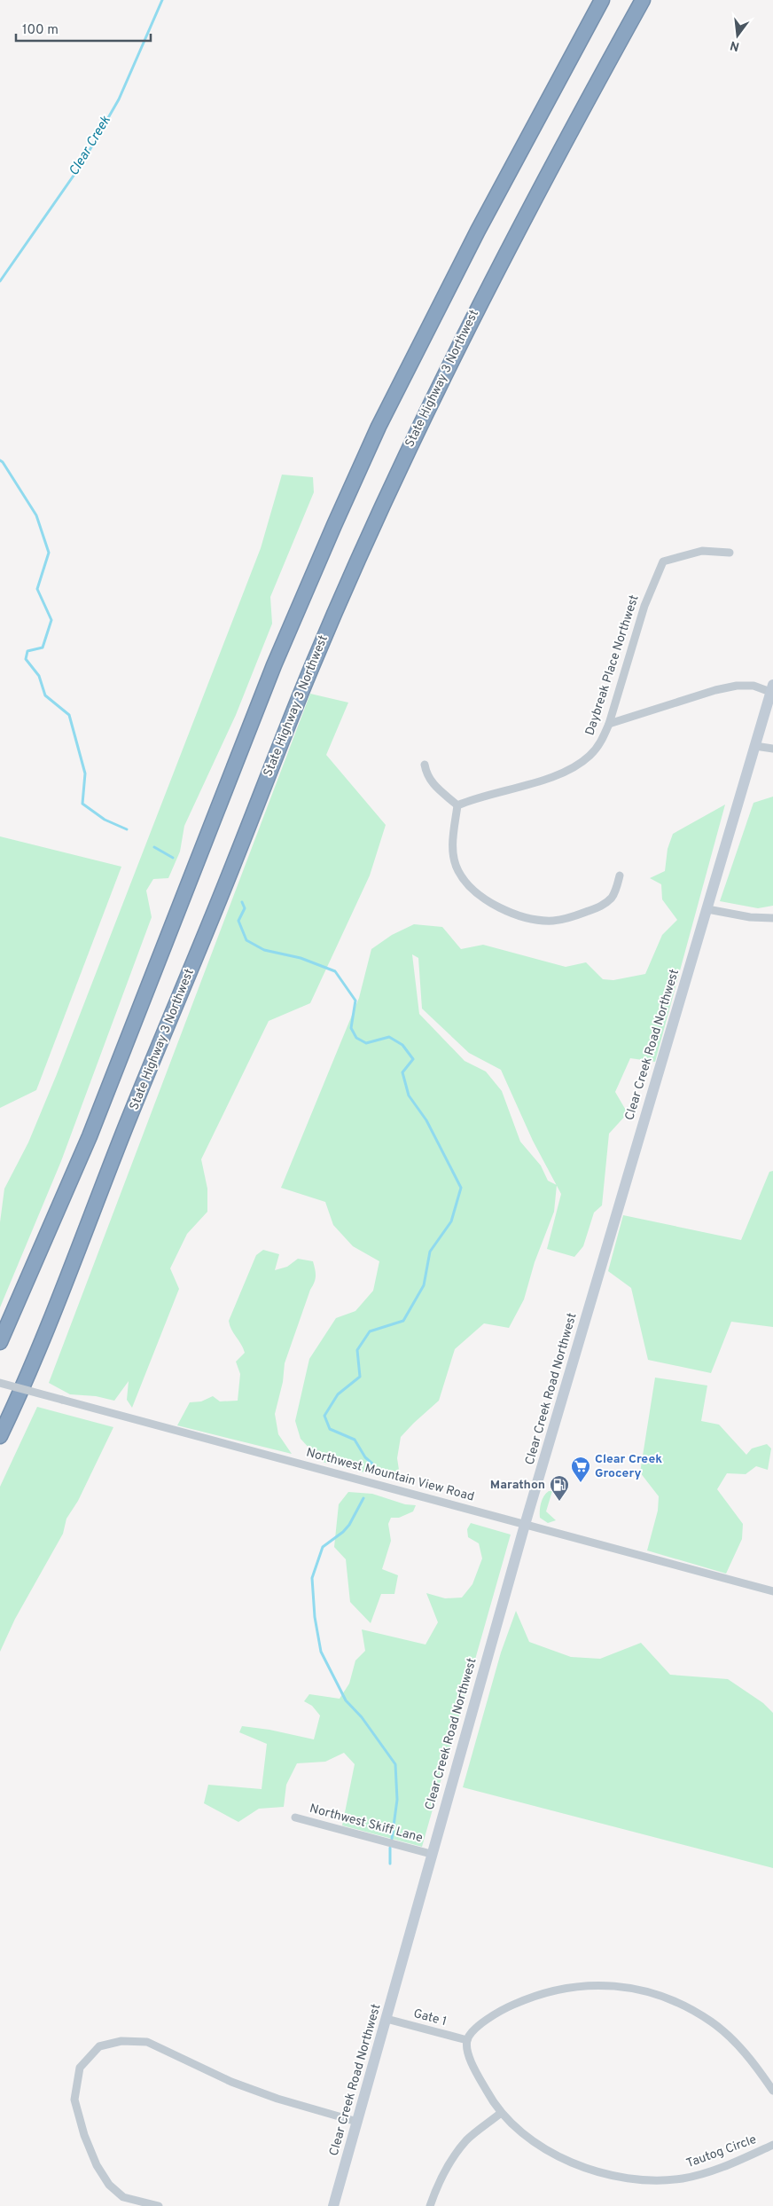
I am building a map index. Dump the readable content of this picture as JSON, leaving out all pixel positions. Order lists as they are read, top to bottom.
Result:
{
  "streets": {
    "highway": ["State Highway 3 Northwest"],
    "main road": ["Clear Creek Road Northwest"],
    "street": [
      "Daybreak Place Northwest",
      "Northwest Mountain View Road",
      "Northwest Skiff Lane",
      "Gate 1",
      "Tautog Circle"
    ]
  },
  "crossings": [
    ["Clear Creek Road Northwest", "Northwest Mountain View Road"],
    ["Clear Creek Road Northwest", "Northwest Skiff Lane"],
    ["Clear Creek Road Northwest", "Gate 1"],
    ["Gate 1", "Tautog Circle"]
  ],
  "water": ["Clear Creek"],
  "places": {
    "supermarket": ["Clear Creek Grocery"],
    "fuel station": ["Marathon"]
  },
  "scale_bar": "100 m",
  "north": "bottom"
}
